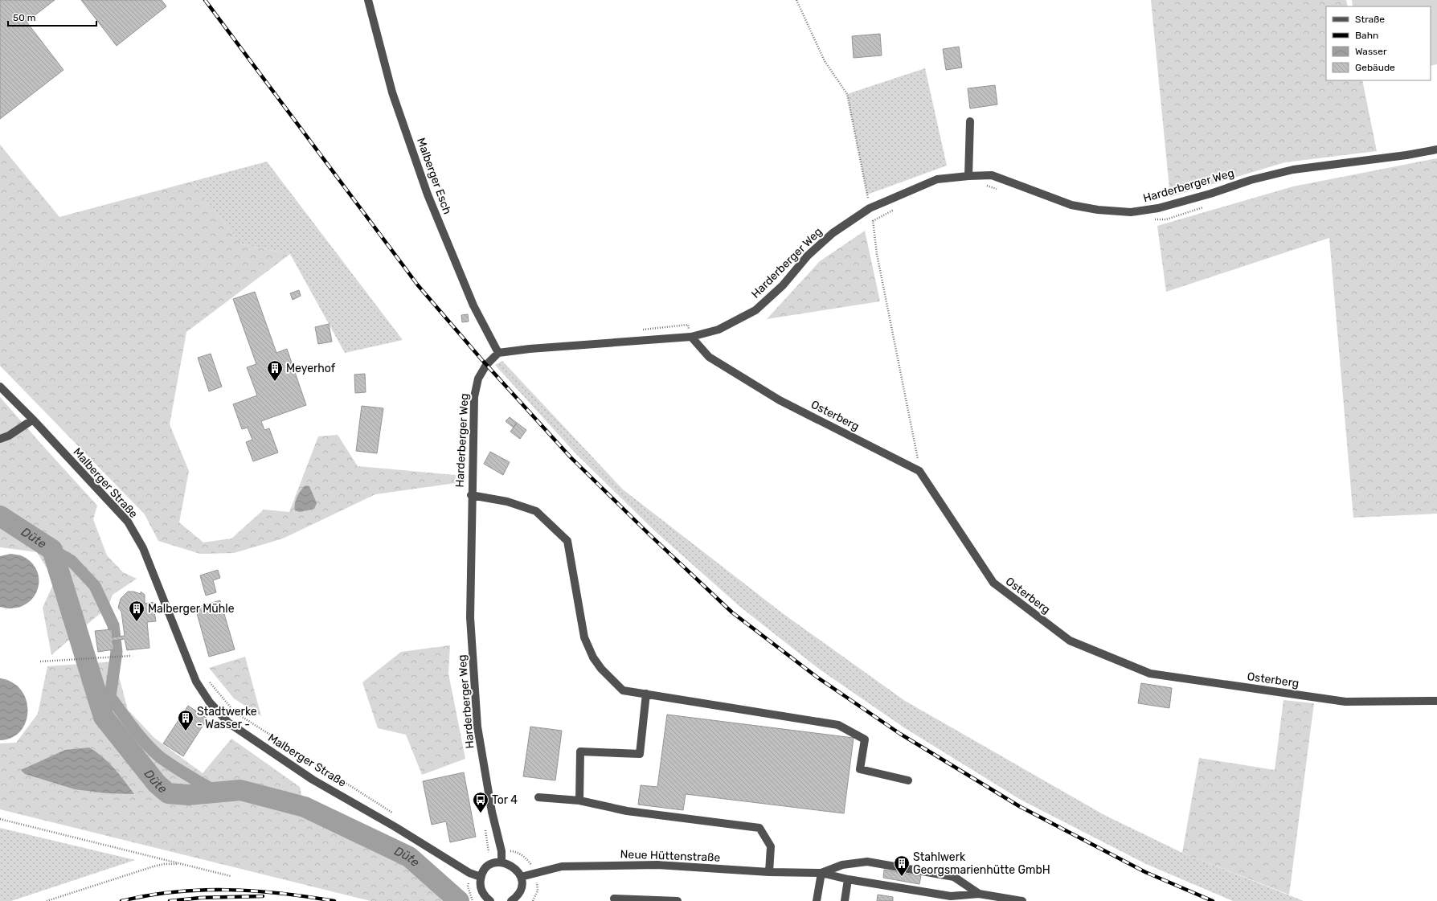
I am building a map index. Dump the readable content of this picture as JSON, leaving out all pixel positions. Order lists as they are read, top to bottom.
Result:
{
  "streets": {
    "street": [
      "Malberger Esch",
      "Harderberger Weg",
      "Osterberg",
      "Malberger Straße",
      "Neue Hüttenstraße"
    ]
  },
  "crossings": [
    ["Malberger Esch", "Harderberger Weg"],
    ["Harderberger Weg", "Osterberg"]
  ],
  "water": ["Düte"],
  "places": {
    "building": [
      "Meyerhof",
      "Malberger Mühle",
      "Stadtwerke - Wasser -",
      "Stahlwerk Georgsmarienhütte GmbH"
    ],
    "bus stop": ["Tor 4"]
  },
  "legend": [
    "Straße",
    "Bahn",
    "Wasser",
    "Gebäude"
  ],
  "scale_bar": "50 m"
}
